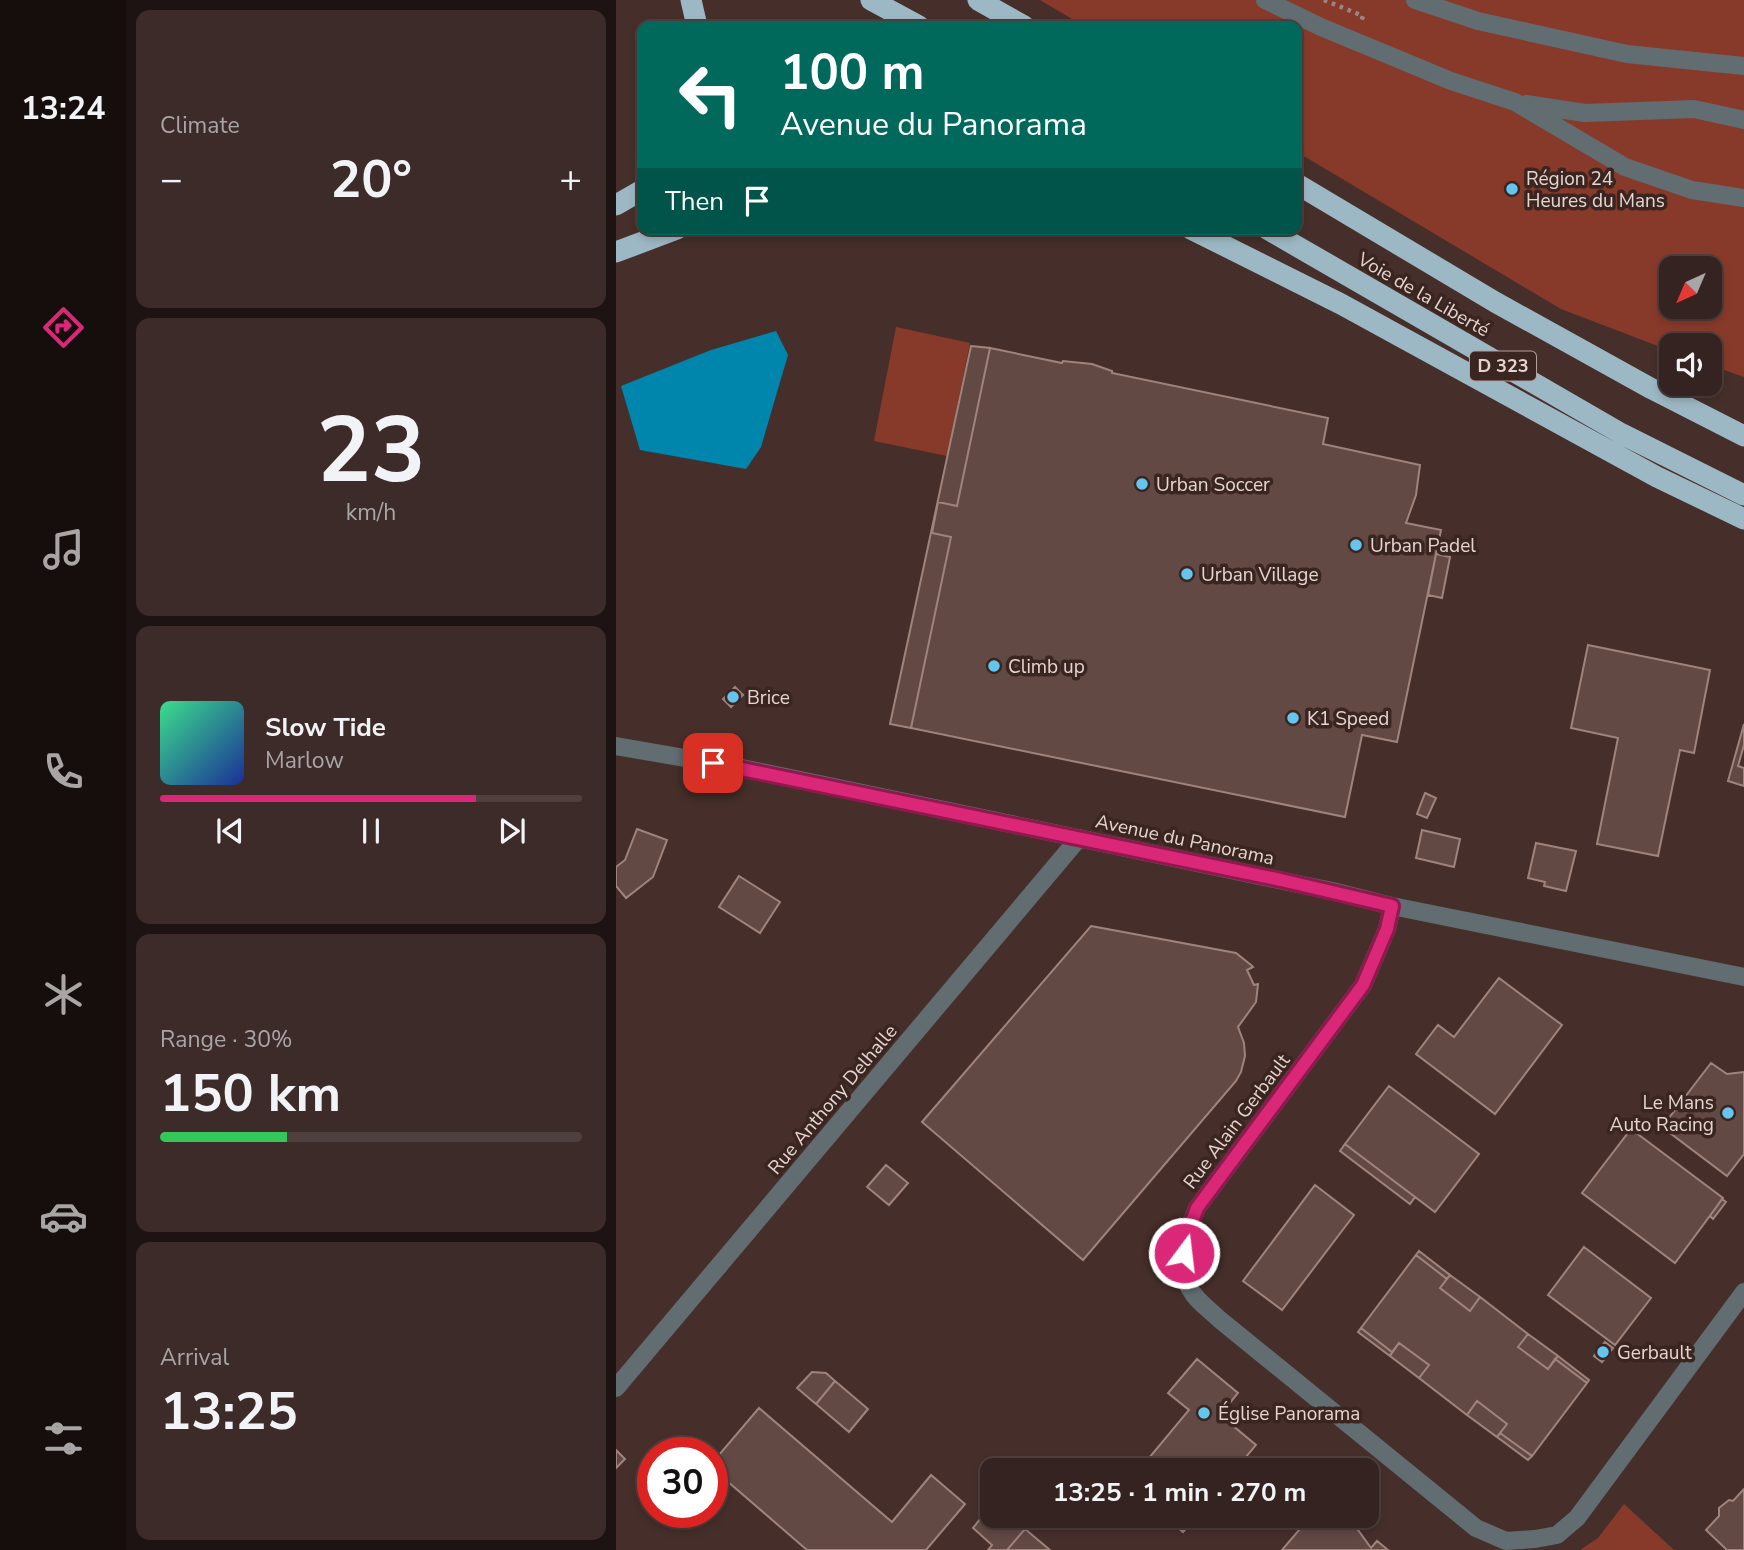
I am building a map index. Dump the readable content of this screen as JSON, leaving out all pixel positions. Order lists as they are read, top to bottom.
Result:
{
  "streets": {
    "highway": ["Voie de la Liberté", "D 323"],
    "street": ["Avenue du Panorama", "Rue Anthony Delhalle", "Rue Alain Gerbault"]
  },
  "crossings": [
    ["Avenue du Panorama", "Rue Anthony Delhalle"],
    ["Avenue du Panorama", "Rue Alain Gerbault"]
  ],
  "places": [
    "Région 24 Heures du Mans",
    "Urban Soccer",
    "Urban Padel",
    "Urban Village",
    "Climb up",
    "Brice",
    "K1 Speed",
    "Le Mans Auto Racing",
    "Gerbault",
    "Église Panorama"
  ],
  "north": "bottom left",
  "page": {
    "tabs": "13:24",
    "tile": [
      "Climate",
      ["23", "km/h"],
      ["Range · 30%", "150 km"],
      ["Arrival", "13:25"]
    ],
    "turn": ["100 m", "Avenue du Panorama"],
    "heat": ["−", "20°", "+"],
    "then": "Then",
    "song": ["Slow Tide", "Marlow"],
    "limit": "30",
    "trip": "13:25 · 1 min · 270 m"
  }
}
